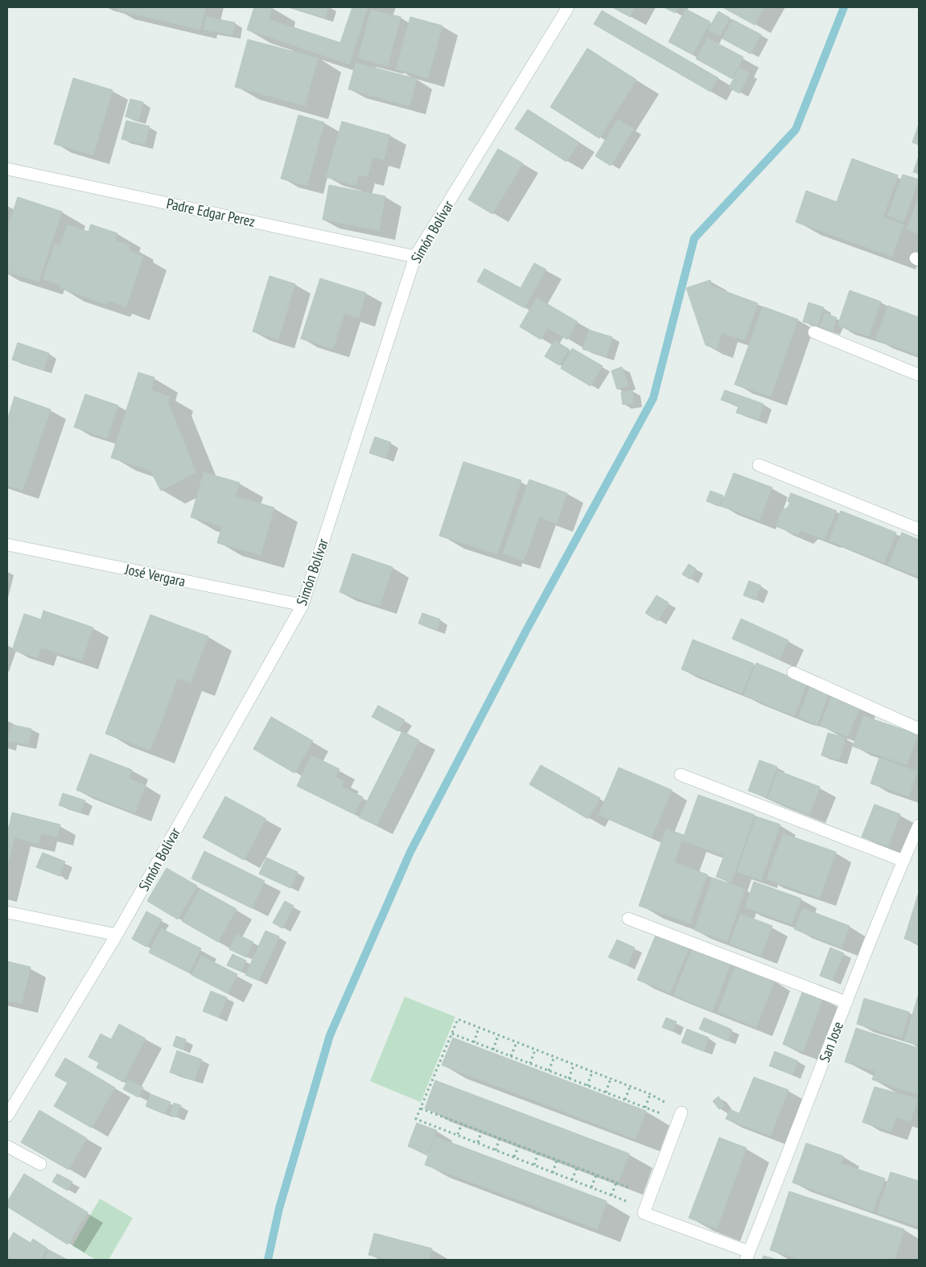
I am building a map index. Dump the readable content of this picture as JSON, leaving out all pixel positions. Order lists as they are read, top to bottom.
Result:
{
  "streets": {
    "street": [
      "Padre Edgar Perez",
      "Simón Bolívar",
      "José Vergara",
      "San Jose"
    ]
  },
  "crossings": [
    ["Padre Edgar Perez", "Simón Bolívar"],
    ["Simón Bolívar", "José Vergara"]
  ]
}
